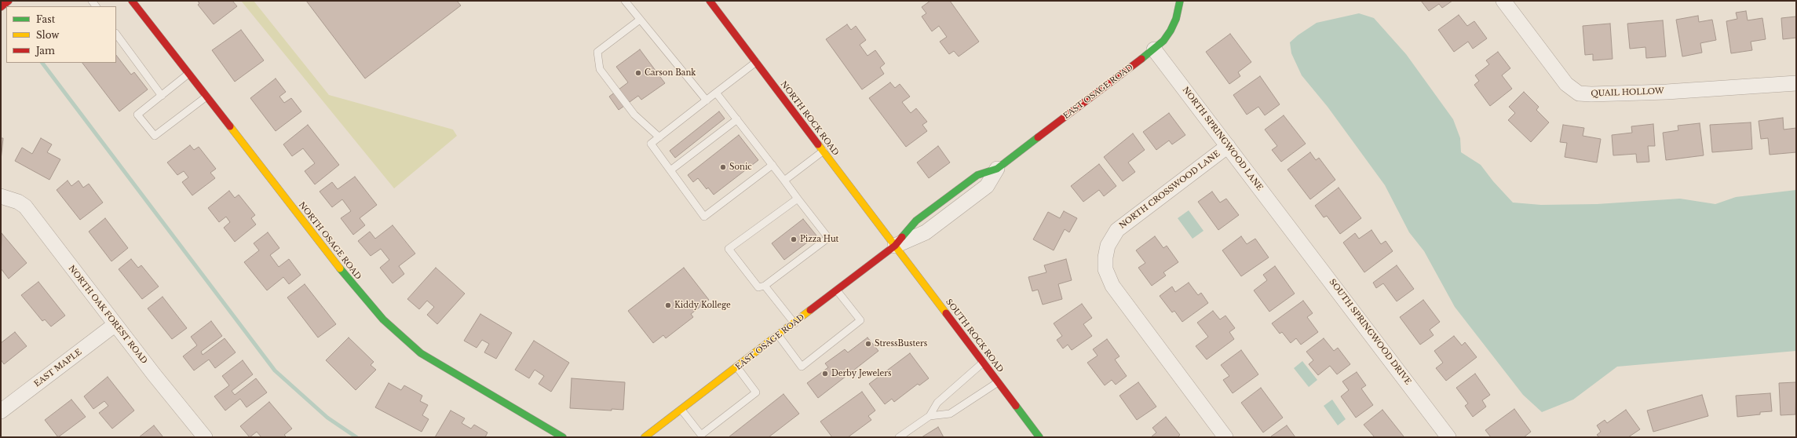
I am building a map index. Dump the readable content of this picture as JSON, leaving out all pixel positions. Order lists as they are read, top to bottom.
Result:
{
  "streets": {
    "street": [
      "EAST OSAGE ROAD",
      "QUAIL HOLLOW",
      "NORTH ROCK ROAD",
      "NORTH SPRINGWOOD LANE",
      "NORTH CROSSWOOD LANE",
      "NORTH OSAGE ROAD",
      "NORTH OAK FOREST ROAD",
      "SOUTH SPRINGWOOD DRIVE",
      "SOUTH ROCK ROAD",
      "EAST MAPLE"
    ]
  },
  "crossings": [
    ["EAST OSAGE ROAD", "NORTH ROCK ROAD"],
    ["EAST OSAGE ROAD", "NORTH SPRINGWOOD LANE"],
    ["EAST OSAGE ROAD", "SOUTH ROCK ROAD"],
    ["NORTH ROCK ROAD", "SOUTH ROCK ROAD"],
    ["NORTH SPRINGWOOD LANE", "NORTH CROSSWOOD LANE"],
    ["NORTH SPRINGWOOD LANE", "SOUTH SPRINGWOOD DRIVE"],
    ["NORTH OAK FOREST ROAD", "EAST MAPLE"]
  ],
  "places": [
    "Carson Bank",
    "Sonic",
    "Pizza Hut",
    "Kiddy Kollege",
    "StressBusters",
    "Derby Jewelers"
  ],
  "legend": ["Fast", "Slow", "Jam"]
}
